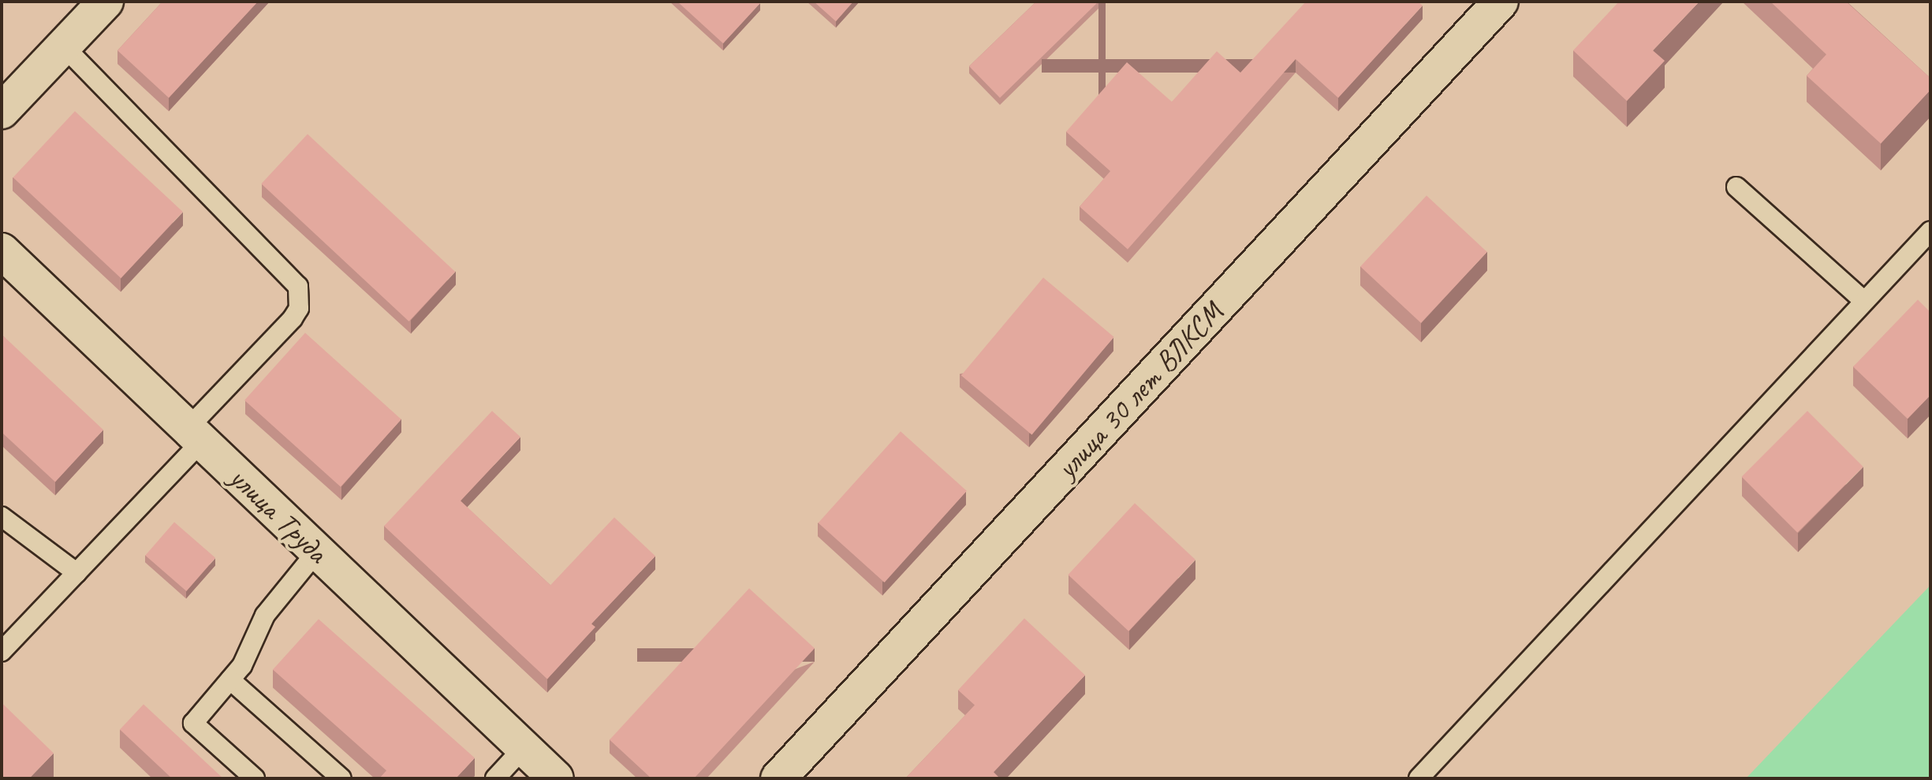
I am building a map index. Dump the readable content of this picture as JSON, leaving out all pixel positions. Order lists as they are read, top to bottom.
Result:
{
  "streets": {
    "street": ["улица 30 лет ВЛКСМ", "улица Труда"]
  }
}
